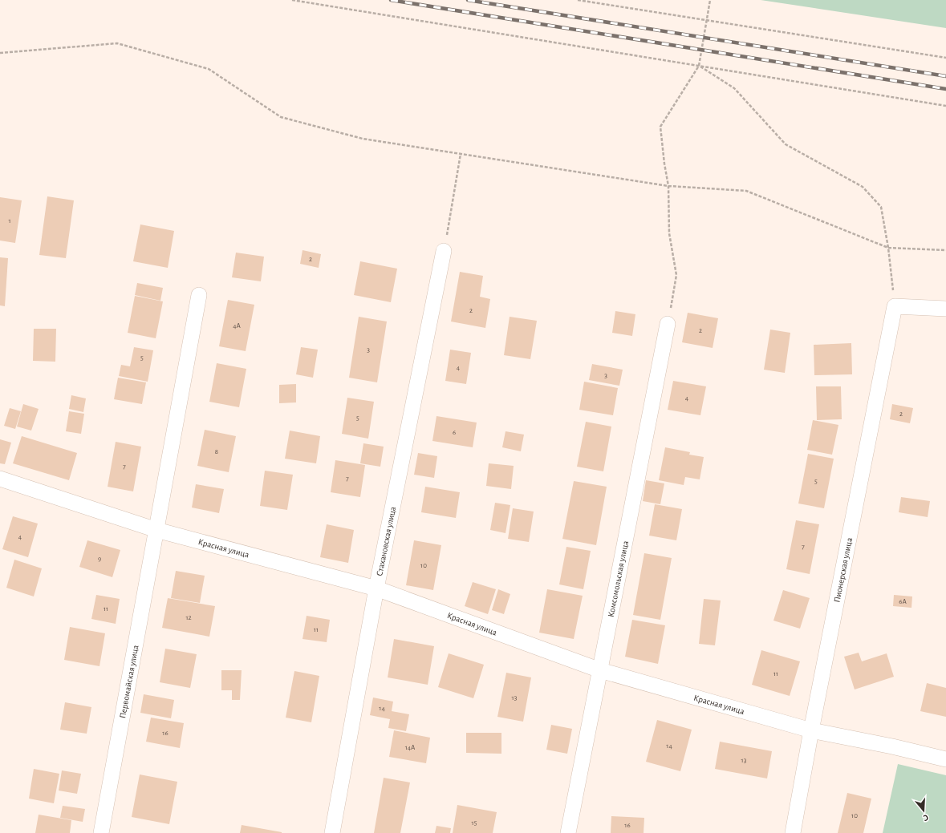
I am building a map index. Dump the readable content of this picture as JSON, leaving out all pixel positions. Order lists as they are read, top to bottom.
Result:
{
  "streets": {
    "street": [
      "Стахановская улица",
      "Красная улица",
      "Пионерская улица",
      "Комсомольская улица",
      "Первомайская улица"
    ]
  },
  "crossings": [
    ["Стахановская улица", "Красная улица"],
    ["Красная улица", "Пионерская улица"],
    ["Красная улица", "Комсомольская улица"],
    ["Красная улица", "Первомайская улица"]
  ],
  "house_numbers": [
    "1",
    "2",
    "2",
    "4А",
    "2",
    "3",
    "5",
    "4",
    "3",
    "4",
    "2",
    "5",
    "6",
    "8",
    "7",
    "7",
    "5",
    "4",
    "7",
    "9",
    "10",
    "6А",
    "11",
    "12",
    "11",
    "11",
    "13",
    "14",
    "16",
    "14",
    "14А",
    "13",
    "10",
    "15",
    "16"
  ],
  "north": "bottom"
}
